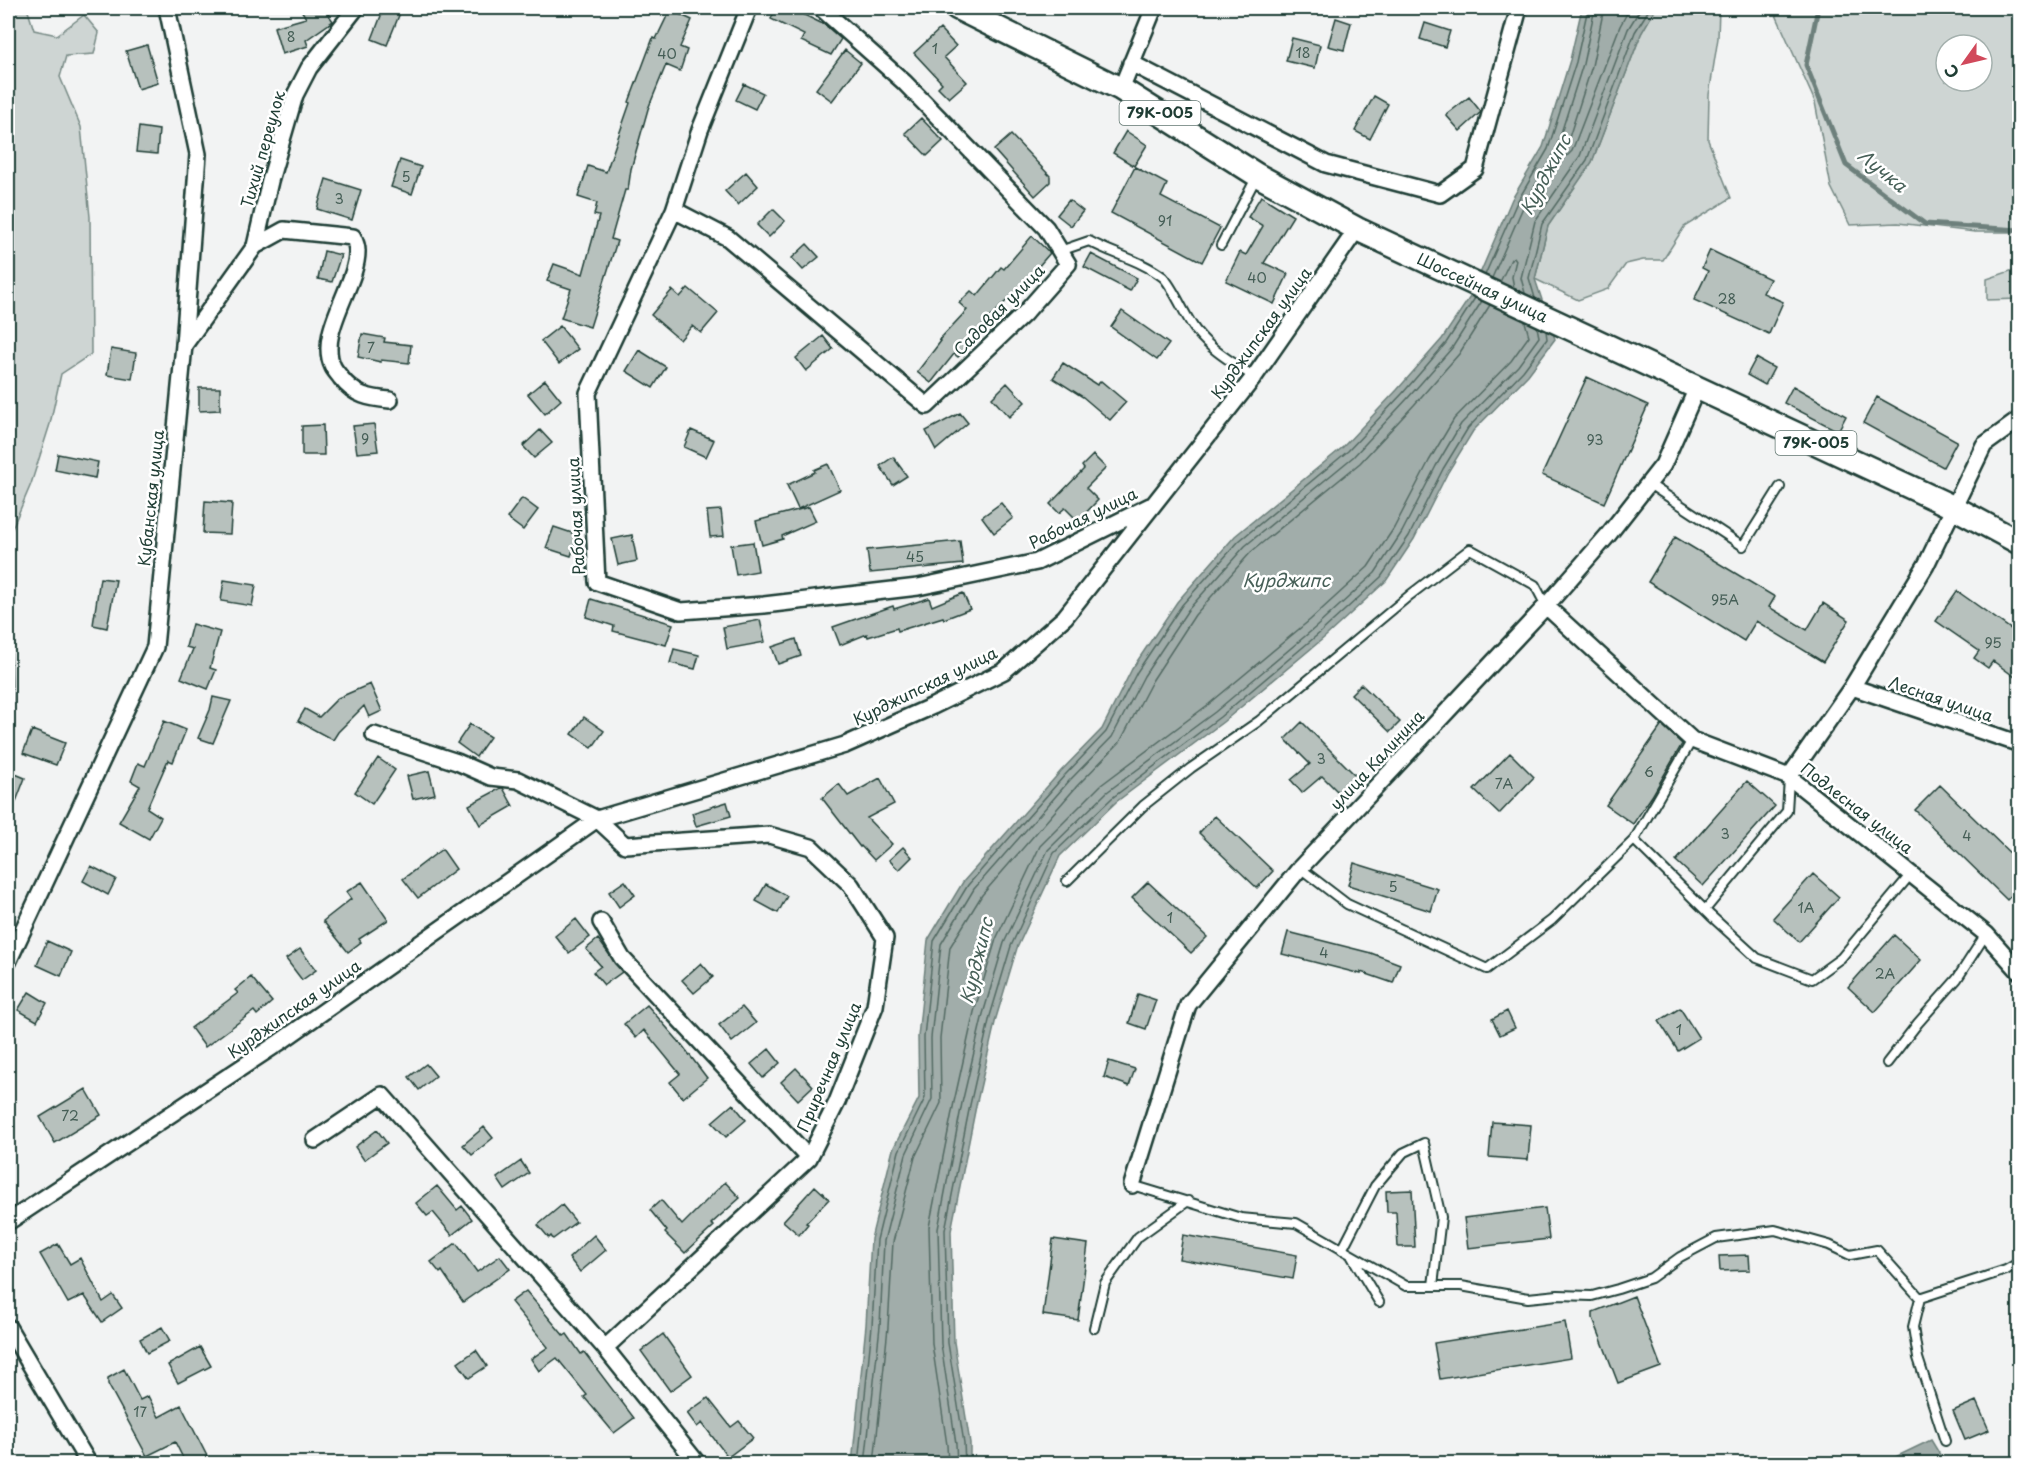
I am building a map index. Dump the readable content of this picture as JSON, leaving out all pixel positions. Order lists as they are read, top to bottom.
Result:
{
  "streets": {
    "main road": ["79К-005", "Шоссейная улица"],
    "street": [
      "Тихий переулок",
      "Садовая улица",
      "Курджипская улица",
      "Кубанская улица",
      "Рабочая улица",
      "Лесная улица",
      "улица Калинина",
      "Подлесная улица",
      "Приречная улица"
    ]
  },
  "crossings": [
    ["Тихий переулок", "Кубанская улица"],
    ["Шоссейная улица", "Курджипская улица"],
    ["Шоссейная улица", "улица Калинина"],
    ["Садовая улица", "Рабочая улица"],
    ["Курджипская улица", "Рабочая улица"],
    ["Курджипская улица", "Приречная улица"],
    ["улица Калинина", "Подлесная улица"]
  ],
  "water": ["Лучка", "Курджипс"],
  "house_numbers": [
    "8",
    "1",
    "18",
    "40",
    "5",
    "3",
    "91",
    "40",
    "28",
    "7",
    "9",
    "93",
    "45",
    "95А",
    "95",
    "3",
    "6",
    "7А",
    "3",
    "4",
    "5",
    "1А",
    "1",
    "4",
    "2А",
    "1",
    "72",
    "17"
  ],
  "north": "bottom left"
}
